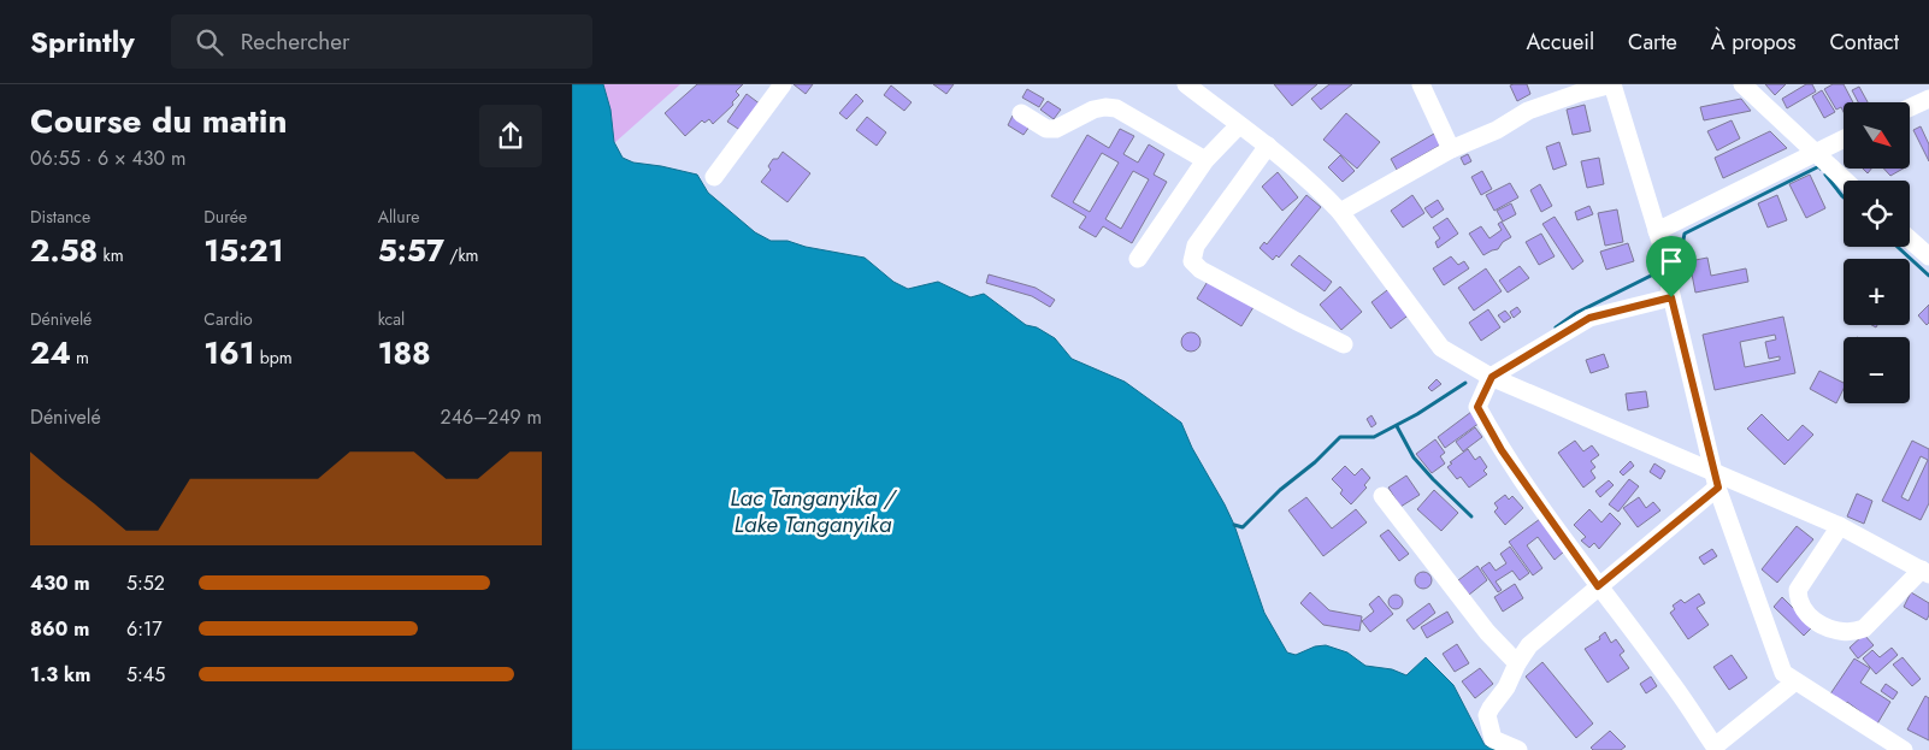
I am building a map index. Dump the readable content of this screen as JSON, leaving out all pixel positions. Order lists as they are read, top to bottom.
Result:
{
  "water": ["Lac Tanganyika / Lake Tanganyika"],
  "north": "bottom right",
  "page": {
    "header": "Sprintly",
    "search": "Rechercher",
    "nav": [
      "Accueil",
      "Carte",
      "À propos",
      "Contact"
    ],
    "heading": ["Course du matin", "06:55 · 6 × 430 m"],
    "map_buttons": ["+", "−"],
    "stats": [
      ["Distance", "2.58 km"],
      ["Durée", "15:21"],
      ["Allure", "5:57 /km"],
      ["Dénivelé", "24 m"],
      ["Cardio", "161 bpm"],
      ["kcal", "188"]
    ],
    "chart": ["Dénivelé", "246–249 m"],
    "list": [
      {
        "name": "430 m",
        "note": "5:52"
      },
      {
        "name": "860 m",
        "note": "6:17"
      },
      {
        "name": "1.3 km",
        "note": "5:45"
      }
    ]
  }
}
